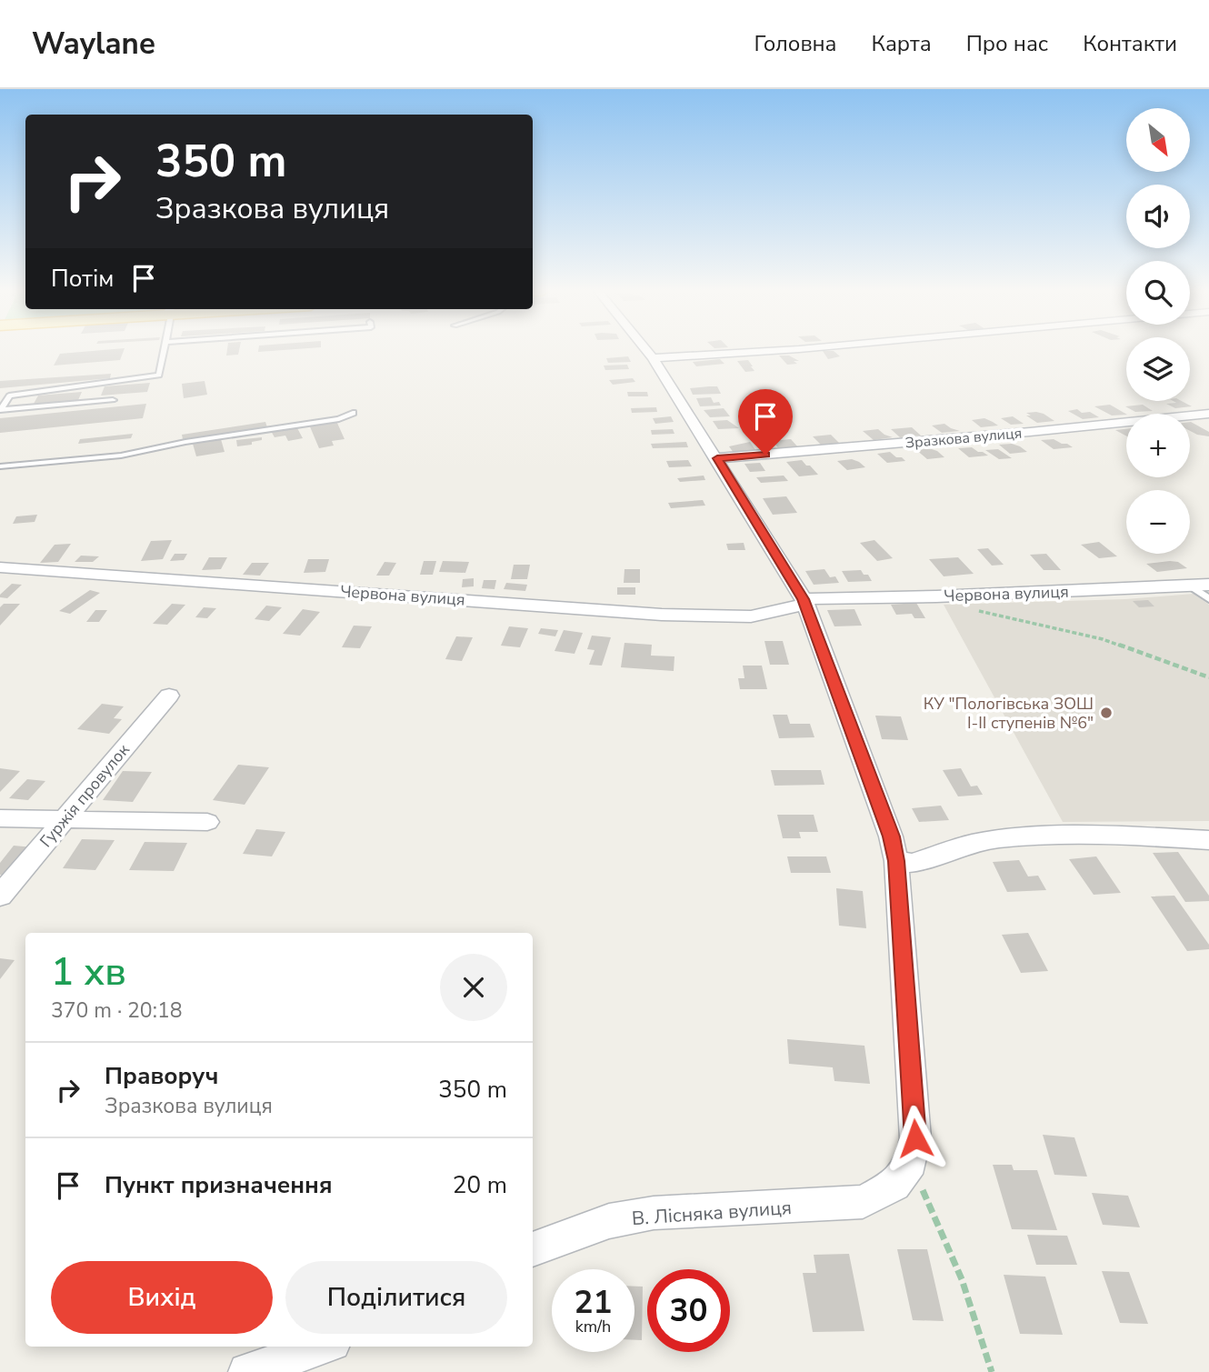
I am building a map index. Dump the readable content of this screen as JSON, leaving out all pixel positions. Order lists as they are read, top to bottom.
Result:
{
  "streets": {
    "street": [
      "Зразкова вулиця",
      "Червона вулиця",
      "Гуржія провулок",
      "В. Лісняка вулиця"
    ]
  },
  "places": ["КУ \"Пологівська ЗОШ І-ІІ ступенів №6\""],
  "north": "bottom right",
  "page": {
    "header": "Waylane",
    "nav": [
      "Головна",
      "Карта",
      "Про нас",
      "Контакти"
    ],
    "map_buttons": ["+", "−"],
    "turn": ["350 m", "Зразкова вулиця"],
    "then": "Потім",
    "heading": ["1 хв", "370 m · 20:18"],
    "list": [
      {
        "name": "Праворуч",
        "note": "Зразкова вулиця",
        "value": "350 m"
      },
      {
        "name": "Пункт призначення",
        "value": "20 m"
      }
    ],
    "buttons": ["Вихід", "Поділитися"],
    "speed": "21 km/h",
    "limit": "30"
  }
}
